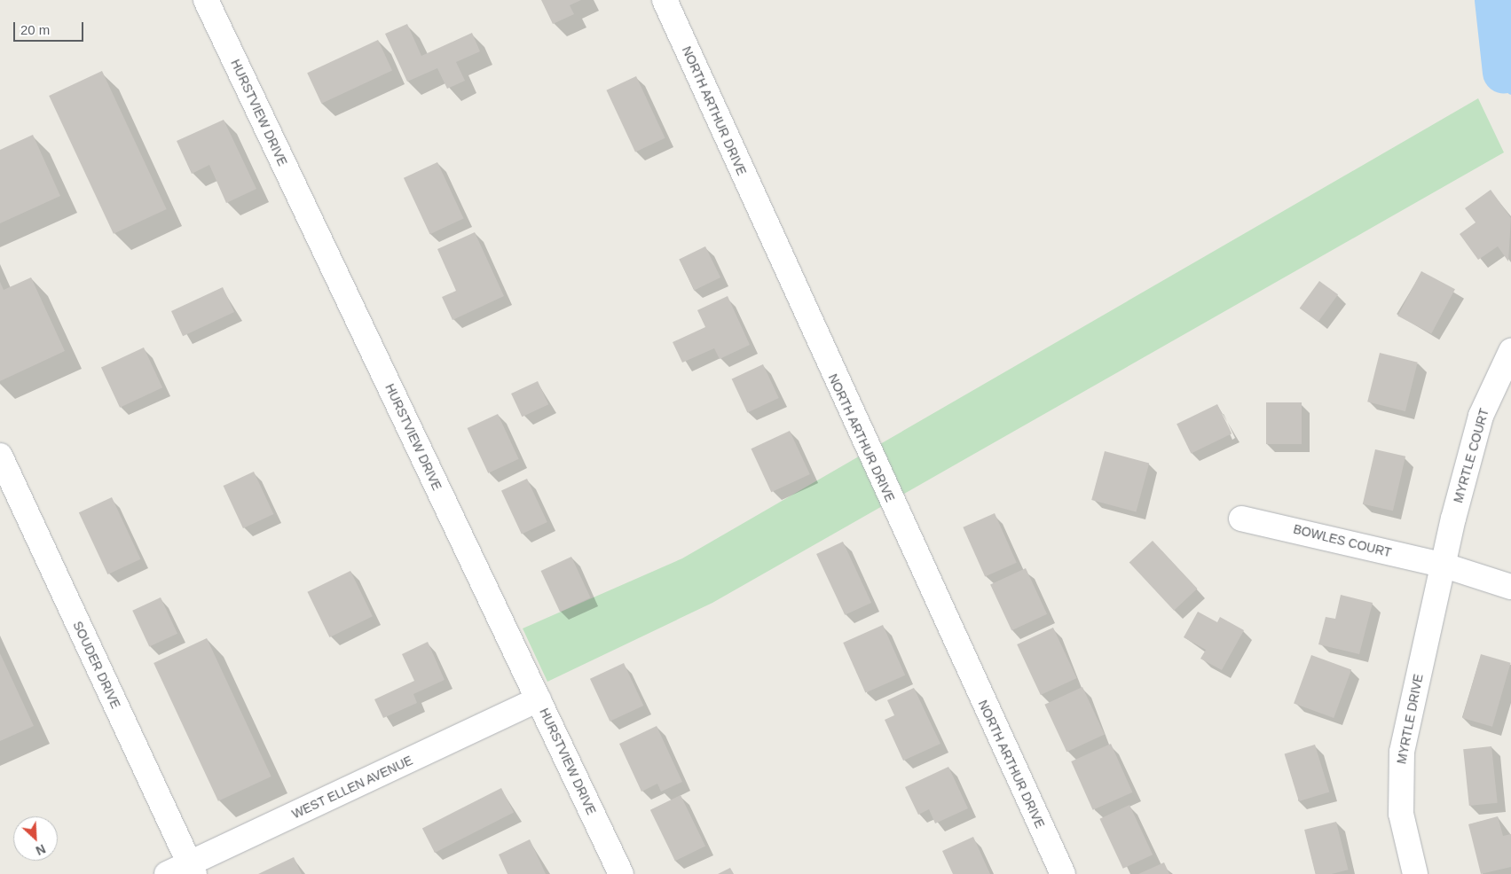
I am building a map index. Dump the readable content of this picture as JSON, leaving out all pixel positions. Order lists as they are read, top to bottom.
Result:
{
  "streets": {
    "street": [
      "NORTH ARTHUR DRIVE",
      "HURSTVIEW DRIVE",
      "MYRTLE COURT",
      "BOWLES COURT",
      "SOUDER DRIVE",
      "MYRTLE DRIVE",
      "WEST ELLEN AVENUE"
    ]
  },
  "crossings": [
    ["HURSTVIEW DRIVE", "WEST ELLEN AVENUE"],
    ["MYRTLE COURT", "BOWLES COURT"],
    ["MYRTLE COURT", "MYRTLE DRIVE"],
    ["BOWLES COURT", "MYRTLE DRIVE"],
    ["SOUDER DRIVE", "WEST ELLEN AVENUE"]
  ],
  "scale_bar": "20 m",
  "north": "bottom right"
}
